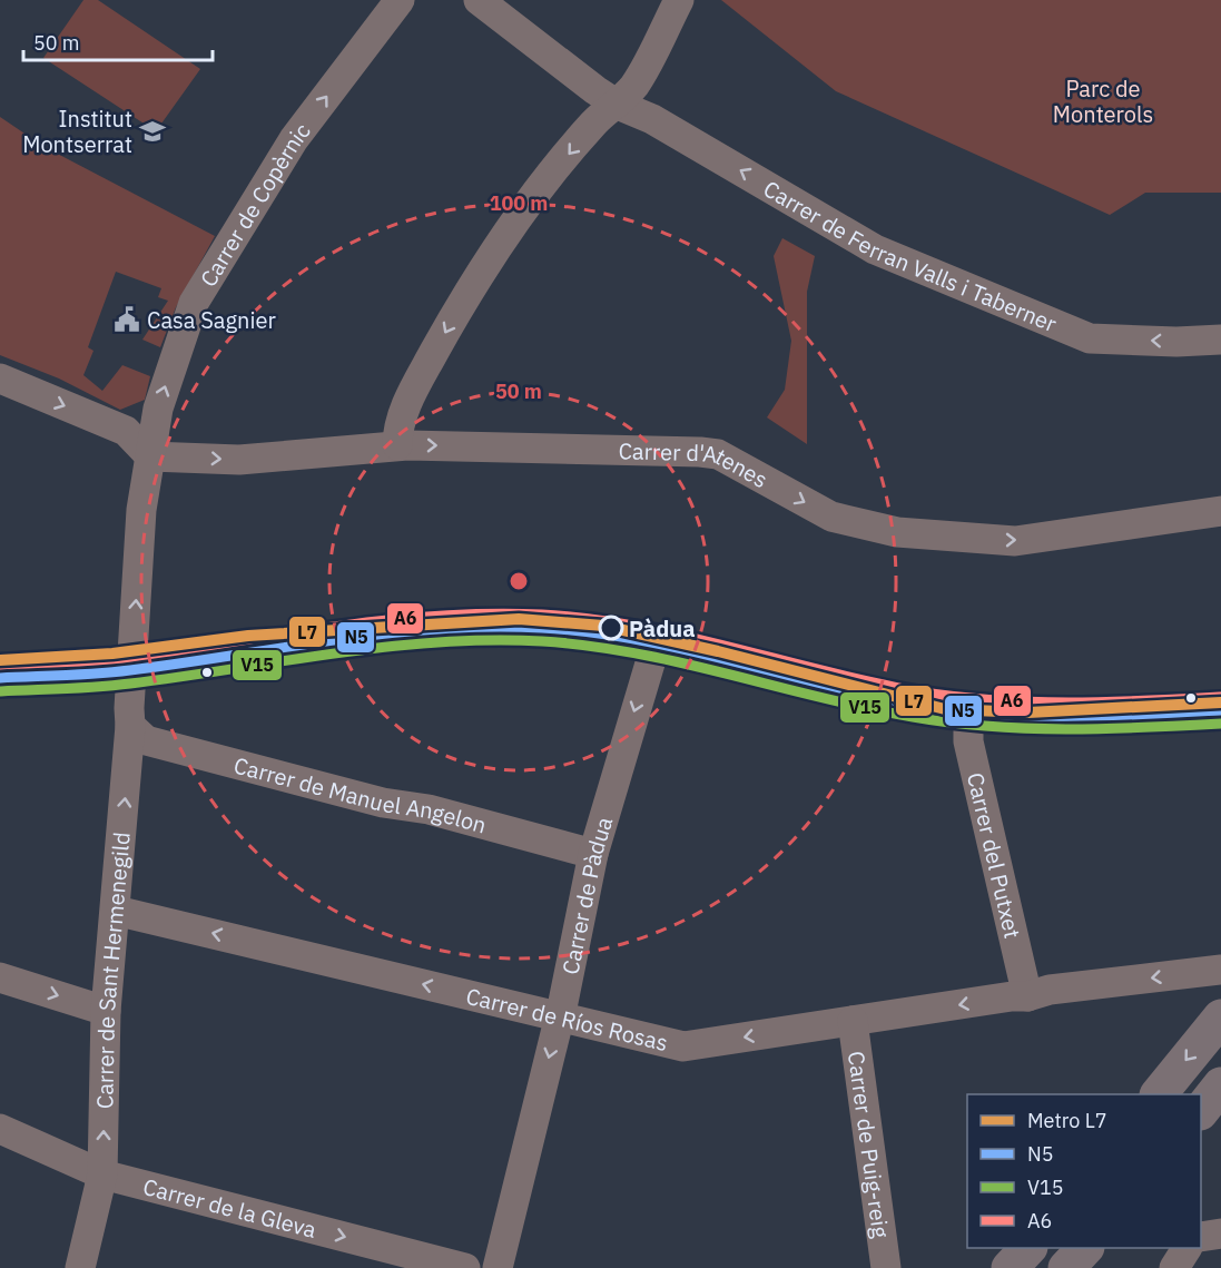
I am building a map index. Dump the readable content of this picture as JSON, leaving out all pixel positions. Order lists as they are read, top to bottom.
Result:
{
  "streets": {
    "street": [
      "Carrer de Copèrnic",
      "Carrer de Ferran Valls i Taberner",
      "Carrer d'Atenes",
      "Carrer de Manuel Angelon",
      "Carrer del Putxet",
      "Carrer de Pàdua",
      "Carrer de Sant Hermenegild",
      "Carrer de Ríos Rosas",
      "Carrer de Puig-reig",
      "Carrer de la Gleva"
    ]
  },
  "crossings": [
    ["Carrer de Copèrnic", "Carrer d'Atenes"],
    ["Carrer de Copèrnic", "Carrer de Sant Hermenegild"],
    ["Carrer de Manuel Angelon", "Carrer de Pàdua"],
    ["Carrer de Manuel Angelon", "Carrer de Sant Hermenegild"],
    ["Carrer del Putxet", "Carrer de Ríos Rosas"],
    ["Carrer de Pàdua", "Carrer de Ríos Rosas"],
    ["Carrer de Sant Hermenegild", "Carrer de Ríos Rosas"],
    ["Carrer de Sant Hermenegild", "Carrer de la Gleva"],
    ["Carrer de Ríos Rosas", "Carrer de Puig-reig"]
  ],
  "one_way": [
    "Carrer de Ferran Valls i Taberner",
    "Carrer d'Atenes",
    "Carrer de Pàdua",
    "Carrer de Sant Hermenegild",
    "Carrer de Ríos Rosas",
    "Carrer de la Gleva"
  ],
  "parks": ["Parc de Monterols"],
  "places": {
    "school or university": ["Institut Montserrat"],
    "public building": ["Casa Sagnier"],
    "other": ["Pàdua"]
  },
  "lines": [
    "transit line A6",
    "metro line L7",
    "transit line N5",
    "transit line V15"
  ],
  "legend": [
    "Metro L7",
    "N5",
    "V15",
    "A6"
  ],
  "scale_bar": "50 m",
  "rings": ["100 m", "50 m"]
}
